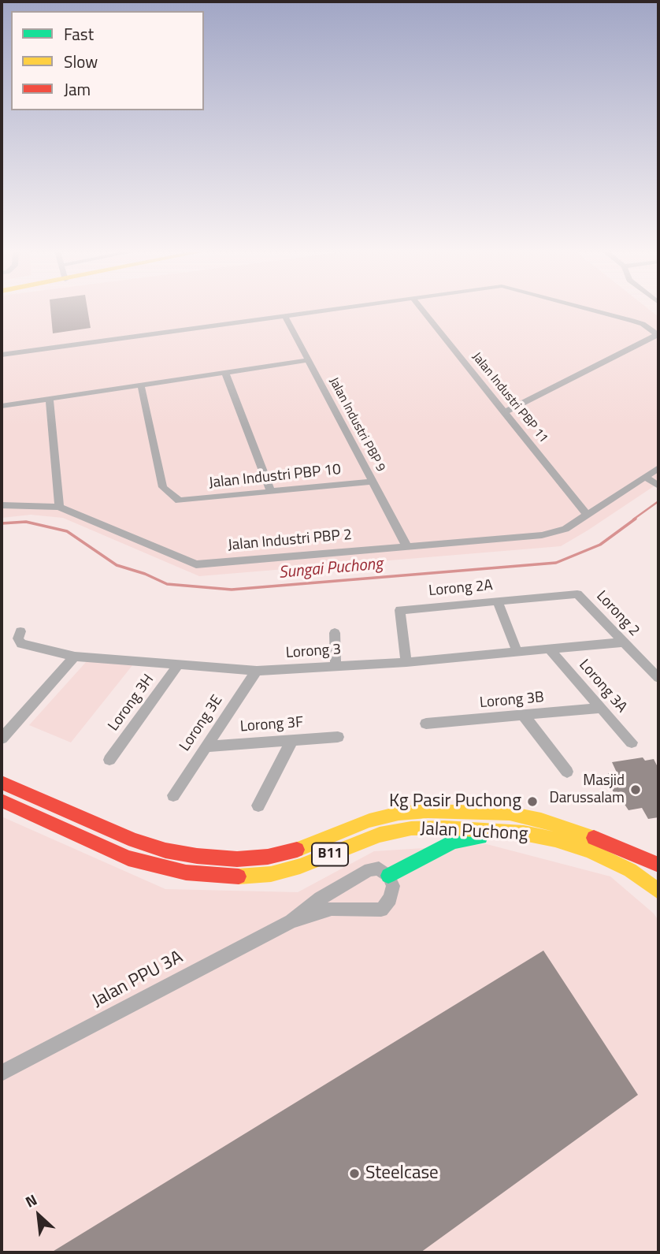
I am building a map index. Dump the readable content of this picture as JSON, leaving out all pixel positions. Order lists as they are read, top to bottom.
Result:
{
  "streets": {
    "main road": ["Jalan Puchong", "B11"],
    "street": [
      "Jalan Industri PBP 11",
      "Jalan Industri PBP 9",
      "Jalan Industri PBP 10",
      "Jalan Industri PBP 2",
      "Lorong 2A",
      "Lorong 2",
      "Lorong 3",
      "Lorong 3A",
      "Lorong 3B",
      "Lorong 3H",
      "Lorong 3E",
      "Lorong 3F",
      "Jalan PPU 3A"
    ]
  },
  "crossings": [
    ["Jalan Industri PBP 11", "Jalan Industri PBP 2"],
    ["Jalan Industri PBP 9", "Jalan Industri PBP 10"],
    ["Jalan Industri PBP 9", "Jalan Industri PBP 2"],
    ["Lorong 2A", "Lorong 2"],
    ["Lorong 2A", "Lorong 3"],
    ["Lorong 2", "Lorong 3"],
    ["Lorong 3", "Lorong 3A"],
    ["Lorong 3", "Lorong 3H"],
    ["Lorong 3", "Lorong 3E"],
    ["Lorong 3A", "Lorong 3B"],
    ["Lorong 3E", "Lorong 3F"]
  ],
  "water": ["Sungai Puchong"],
  "places": ["Masjid Darussalam", "Kg Pasir Puchong", "Steelcase"],
  "legend": ["Fast", "Slow", "Jam"],
  "north": "top left"
}
